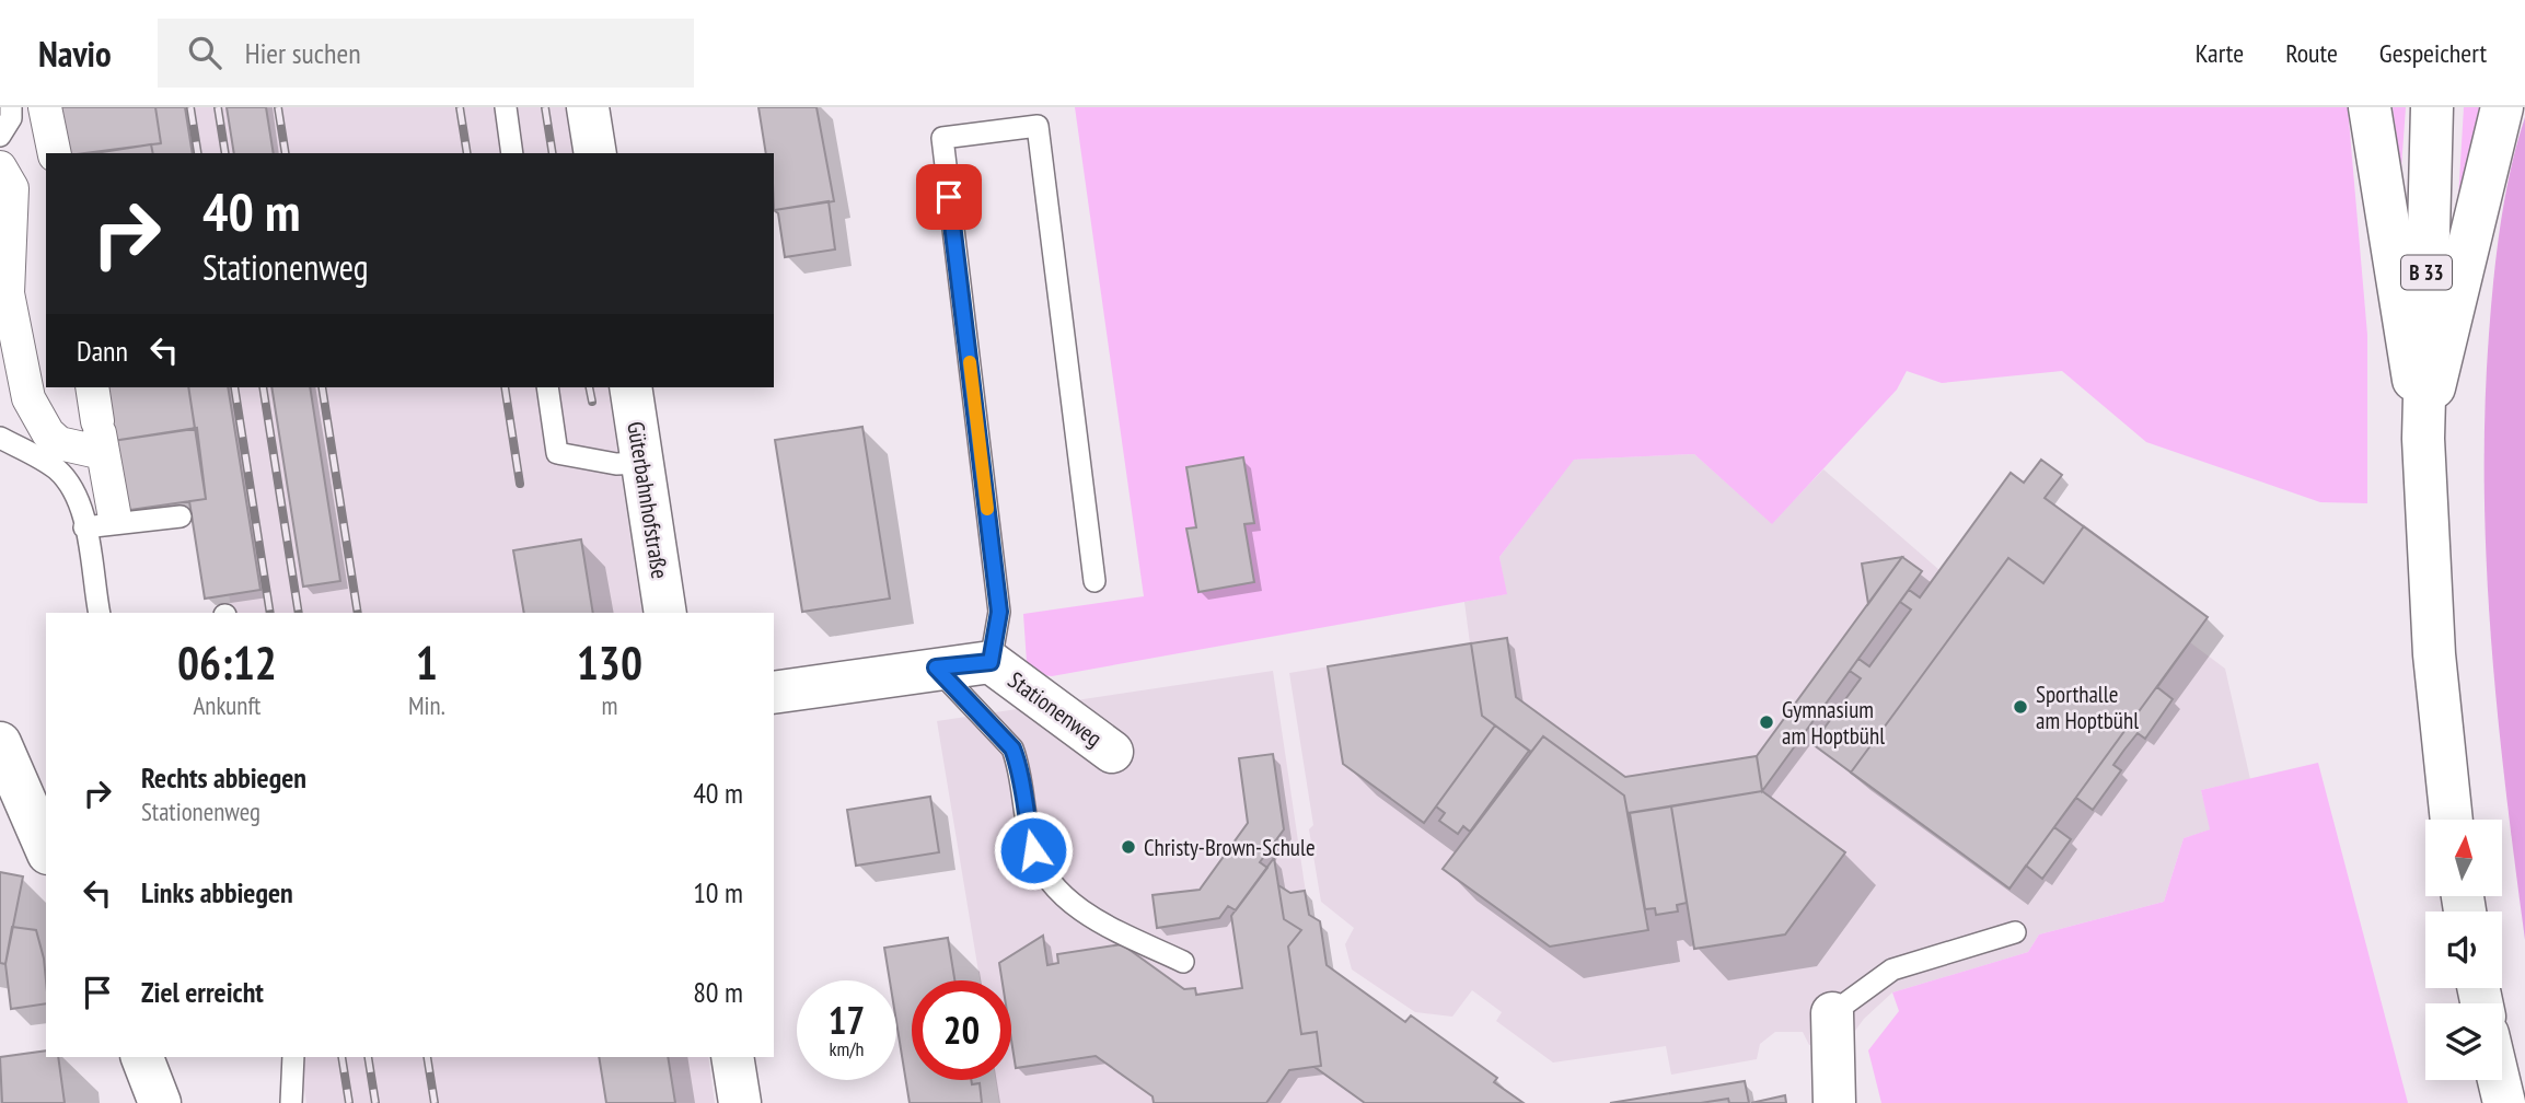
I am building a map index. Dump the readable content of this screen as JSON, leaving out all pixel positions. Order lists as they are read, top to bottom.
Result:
{
  "streets": {
    "main road": ["B 33", "Güterbahnhofstraße", "Stationenweg"]
  },
  "places": ["Sporthalle am Hoptbühl", "Gymnasium am Hoptbühl", "Christy-Brown-Schule"],
  "north": "top",
  "page": {
    "header": "Navio",
    "search": "Hier suchen",
    "nav": ["Karte", "Route", "Gespeichert"],
    "turn": ["40 m", "Stationenweg"],
    "then": "Dann",
    "eta": [
      "06:12",
      "Ankunft",
      "1",
      "Min.",
      "130",
      "m"
    ],
    "list": [
      {
        "name": "Rechts abbiegen",
        "note": "Stationenweg",
        "value": "40 m"
      },
      {
        "name": "Links abbiegen",
        "value": "10 m"
      },
      {
        "name": "Ziel erreicht",
        "value": "80 m"
      }
    ],
    "speed": "17 km/h",
    "limit": "20"
  }
}
